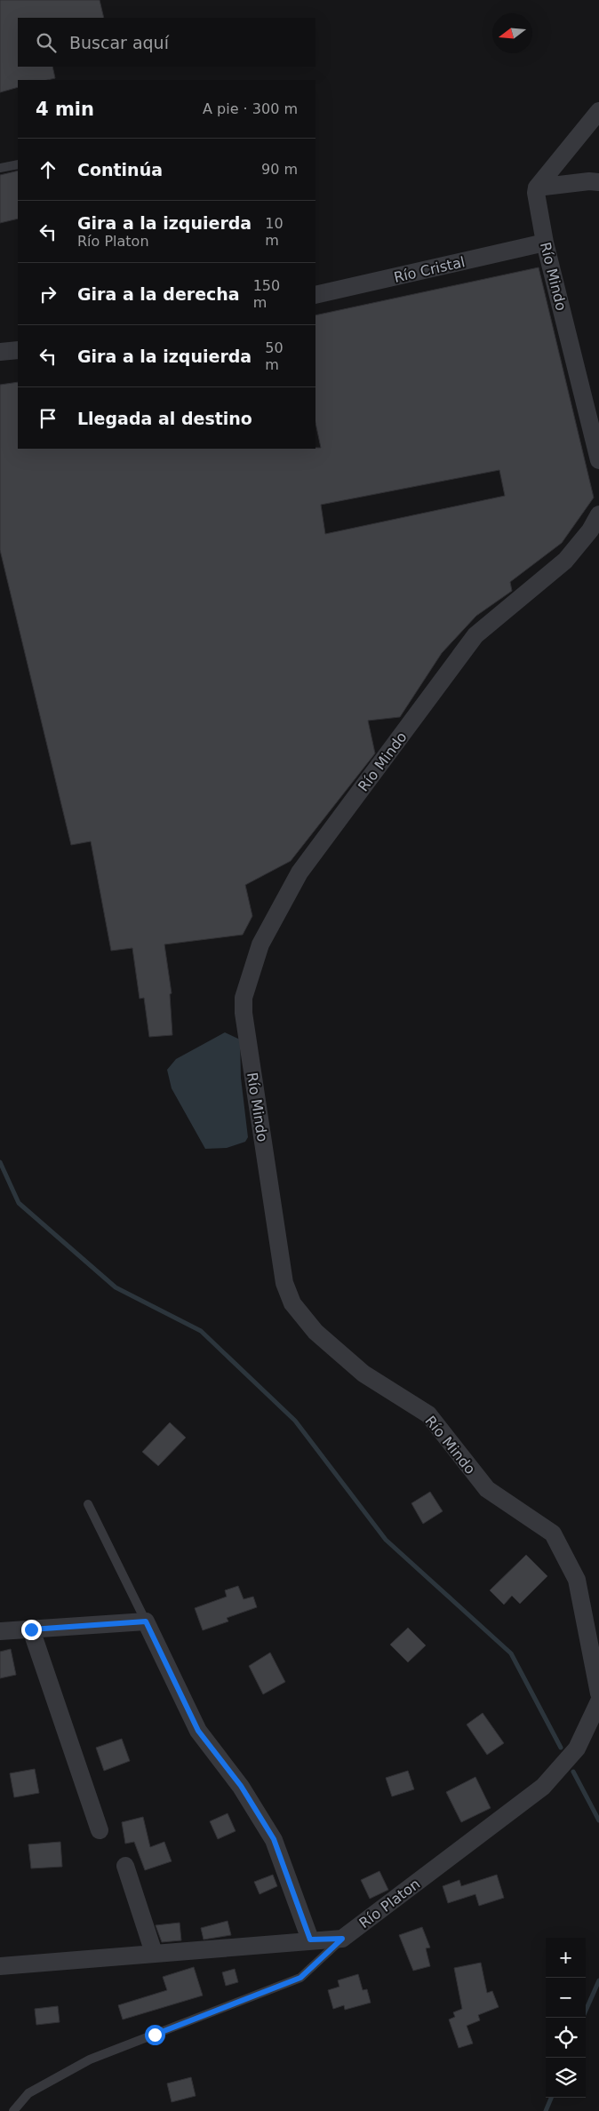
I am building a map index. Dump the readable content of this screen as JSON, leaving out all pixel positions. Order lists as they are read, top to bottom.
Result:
{
  "streets": {
    "street": ["Río Cristal", "Río Mindo", "Río Platon"]
  },
  "crossings": [
    ["Río Cristal", "Río Mindo"]
  ],
  "north": "left",
  "page": {
    "search": "Buscar aquí",
    "heading": ["4 min", "A pie · 300 m"],
    "list": [
      ["Continúa", "90 m"],
      ["Gira a la izquierda", "Río Platon", "10 m"],
      ["Gira a la derecha", "150 m"],
      ["Gira a la izquierda", "50 m"],
      "Llegada al destino"
    ],
    "map_buttons": ["+", "−"]
  }
}
